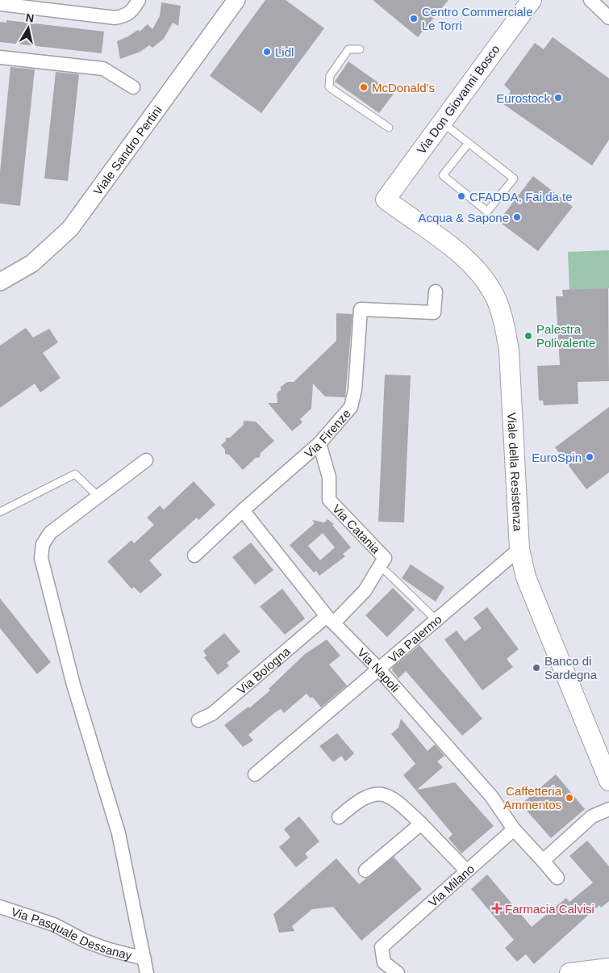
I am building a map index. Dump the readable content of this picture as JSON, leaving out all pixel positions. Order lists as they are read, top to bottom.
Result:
{
  "streets": {
    "main road": ["Via Don Giovanni Bosco", "Viale della Resistenza"],
    "street": [
      "Viale Sandro Pertini",
      "Via Firenze",
      "Via Catania",
      "Via Palermo",
      "Via Bologna",
      "Via Napoli",
      "Via Milano",
      "Via Pasquale Dessanay"
    ]
  },
  "crossings": [
    ["Via Don Giovanni Bosco", "Viale della Resistenza"],
    ["Via Firenze", "Via Catania"],
    ["Via Firenze", "Via Napoli"],
    ["Viale della Resistenza", "Via Palermo"],
    ["Via Catania", "Via Bologna"],
    ["Via Catania", "Via Napoli"],
    ["Via Palermo", "Via Napoli"],
    ["Via Bologna", "Via Napoli"],
    ["Via Napoli", "Via Milano"]
  ],
  "places": {
    "other": [
      "Centro Commerciale Le Torri",
      "Lidl",
      "McDonald's",
      "Eurostock",
      "CFADDA, Fai da te",
      "Acqua & Sapone",
      "Palestra Polivalente",
      "EuroSpin",
      "Banco di Sardegna",
      "Caffetteria Ammentos"
    ],
    "health": ["Farmacia Calvisi"]
  },
  "north": "top"
}
